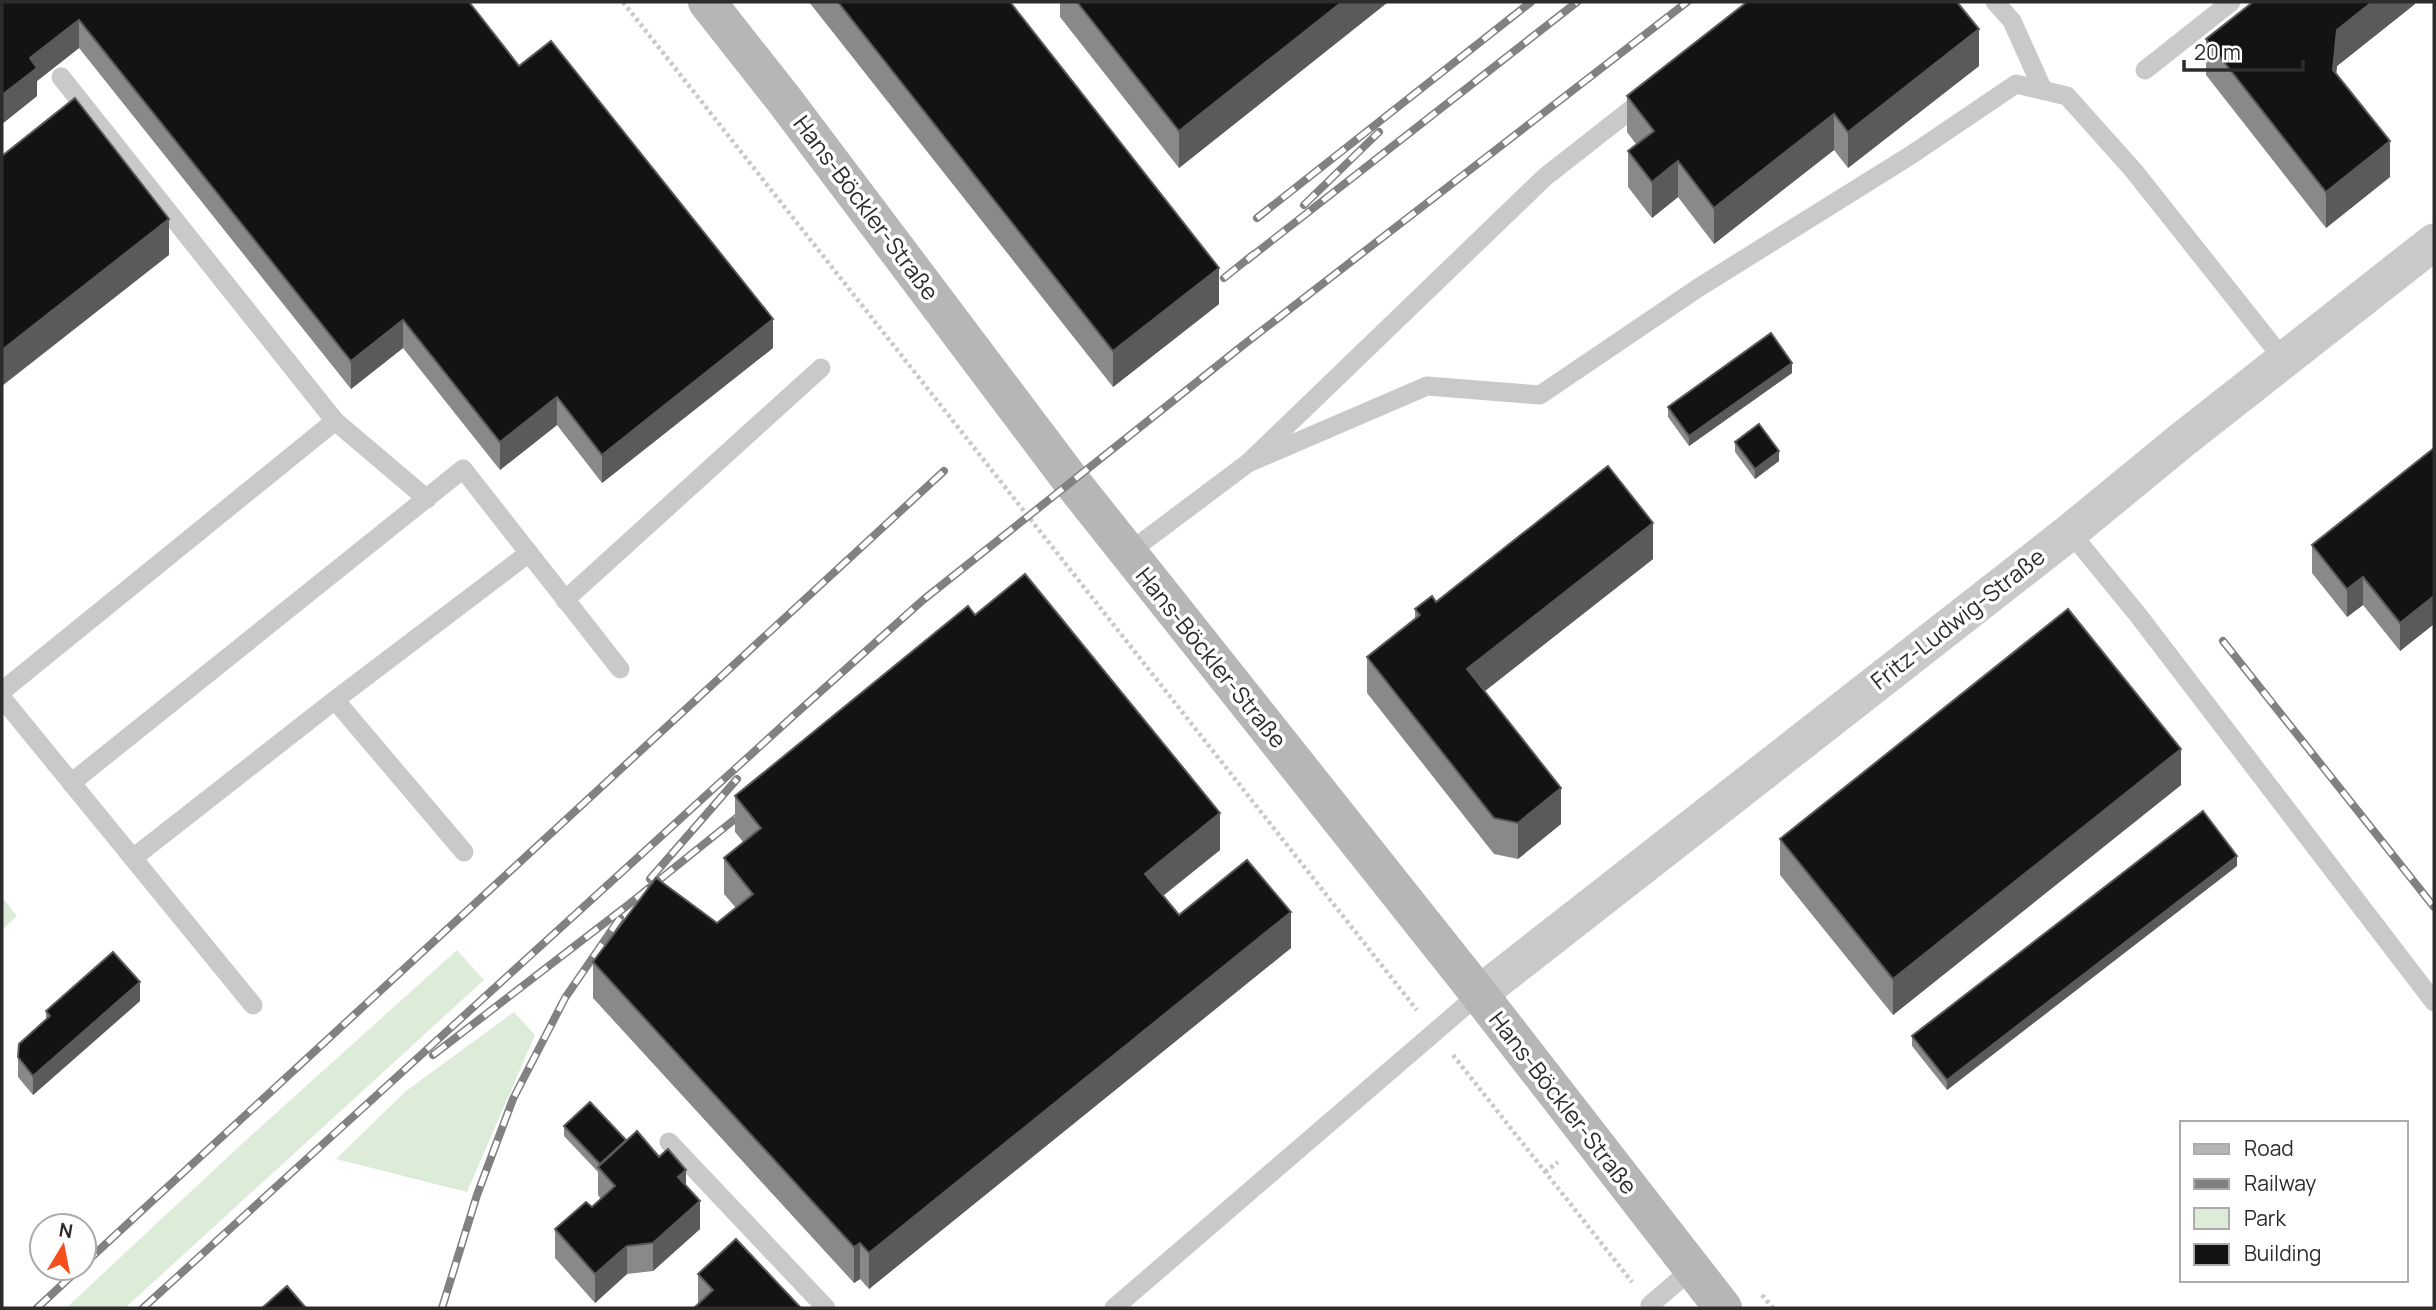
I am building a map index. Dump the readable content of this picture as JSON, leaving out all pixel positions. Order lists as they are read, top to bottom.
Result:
{
  "streets": {
    "main road": ["Hans-Böckler-Straße"],
    "street": ["Fritz-Ludwig-Straße"]
  },
  "crossings": [
    ["Hans-Böckler-Straße", "Fritz-Ludwig-Straße"]
  ],
  "legend": [
    "Road",
    "Railway",
    "Park",
    "Building"
  ],
  "scale_bar": "20 m",
  "north": "top"
}
